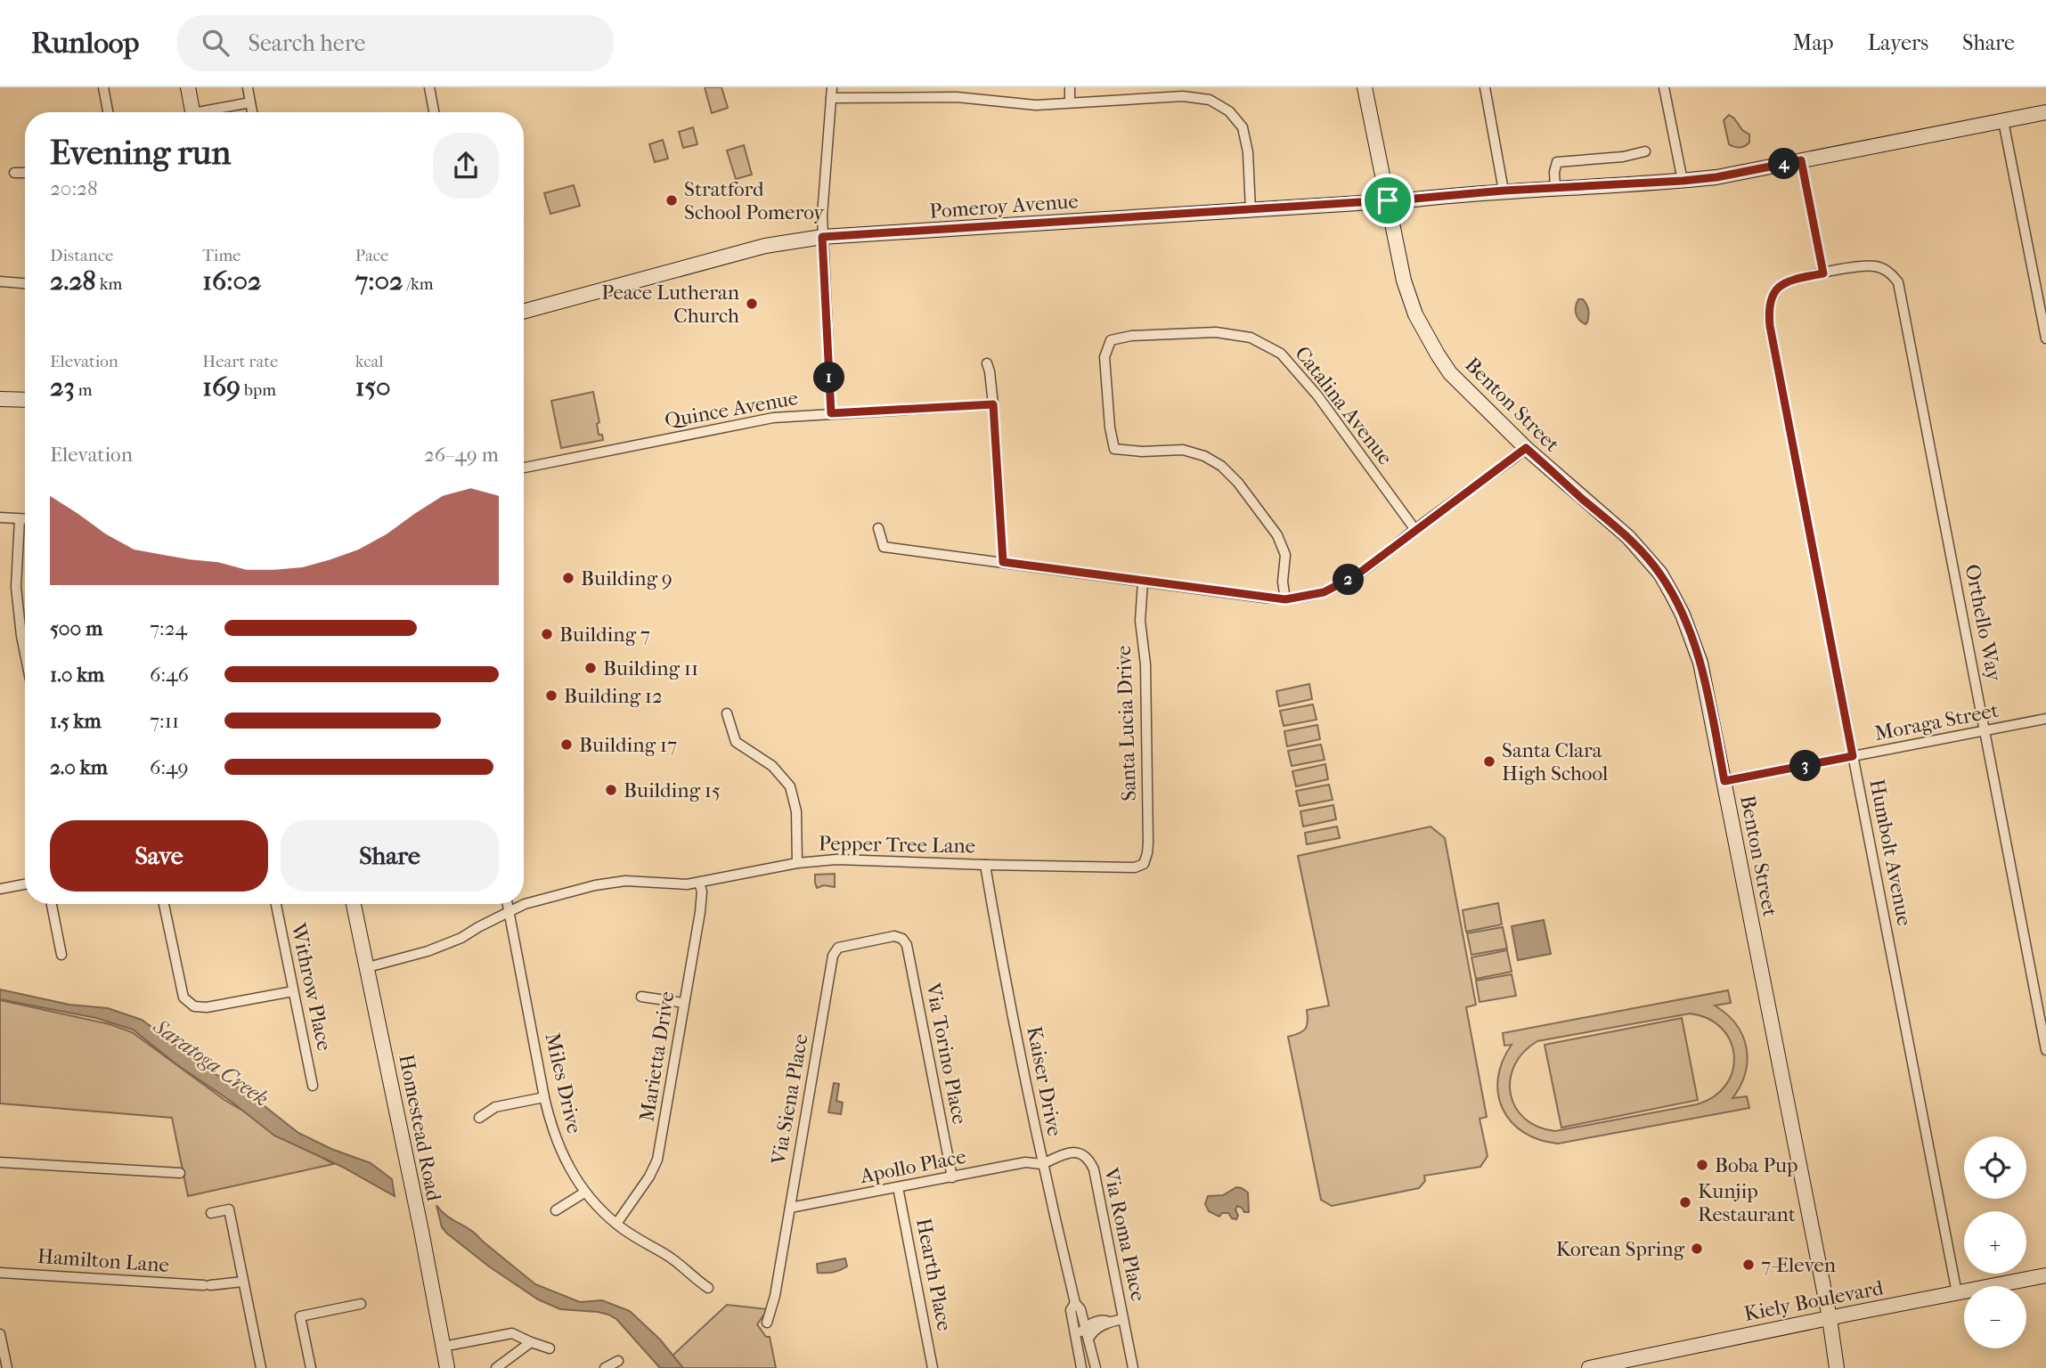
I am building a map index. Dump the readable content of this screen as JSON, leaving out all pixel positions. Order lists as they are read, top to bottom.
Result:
{
  "streets": {
    "main road": [
      "Pomeroy Avenue",
      "Benton Street",
      "Homestead Road",
      "Kiely Boulevard"
    ],
    "street": [
      "Catalina Avenue",
      "Quince Avenue",
      "Orthello Way",
      "Moraga Street",
      "Santa Lucia Drive",
      "Pepper Tree Lane",
      "Humbolt Avenue",
      "Withrow Place",
      "Via Torino Place",
      "Marietta Drive",
      "Kaiser Drive",
      "Miles Drive",
      "Via Siena Place",
      "Apollo Place",
      "Via Roma Place",
      "Hamilton Lane",
      "Hearth Place"
    ]
  },
  "crossings": [
    ["Pomeroy Avenue", "Benton Street"],
    ["Benton Street", "Moraga Street"],
    ["Benton Street", "Kiely Boulevard"],
    ["Orthello Way", "Moraga Street"],
    ["Orthello Way", "Humbolt Avenue"],
    ["Moraga Street", "Humbolt Avenue"],
    ["Santa Lucia Drive", "Pepper Tree Lane"],
    ["Pepper Tree Lane", "Marietta Drive"],
    ["Pepper Tree Lane", "Kaiser Drive"],
    ["Pepper Tree Lane", "Miles Drive"],
    ["Pepper Tree Lane", "Homestead Road"],
    ["Humbolt Avenue", "Kiely Boulevard"],
    ["Via Torino Place", "Via Siena Place"],
    ["Via Torino Place", "Apollo Place"],
    ["Marietta Drive", "Miles Drive"],
    ["Kaiser Drive", "Apollo Place"],
    ["Kaiser Drive", "Via Roma Place"],
    ["Via Siena Place", "Apollo Place"],
    ["Apollo Place", "Via Roma Place"],
    ["Apollo Place", "Hearth Place"]
  ],
  "water": ["Saratoga Creek"],
  "places": [
    "Stratford School Pomeroy",
    "Peace Lutheran Church",
    "Building 9",
    "Building 7",
    "Building 11",
    "Building 12",
    "Building 17",
    "Santa Clara High School",
    "Building 15",
    "Boba Pup",
    "Kunjip Restaurant",
    "Korean Spring",
    "7-Eleven"
  ],
  "page": {
    "header": "Runloop",
    "search": "Search here",
    "nav": ["Map", "Layers", "Share"],
    "heading": ["Evening run", "20:28"],
    "pins": [
      "4",
      "1",
      "2",
      "3"
    ],
    "stats": [
      ["Distance", "2.28 km"],
      ["Time", "16:02"],
      ["Pace", "7:02 /km"],
      ["Elevation", "23 m"],
      ["Heart rate", "169 bpm"],
      ["kcal", "150"]
    ],
    "chart": ["Elevation", "26–49 m"],
    "list": [
      {
        "name": "500 m",
        "note": "7:24"
      },
      {
        "name": "1.0 km",
        "note": "6:46"
      },
      {
        "name": "1.5 km",
        "note": "7:11"
      },
      {
        "name": "2.0 km",
        "note": "6:49"
      }
    ],
    "buttons": ["Save", "Share"],
    "map_buttons": ["+", "−"]
  }
}
